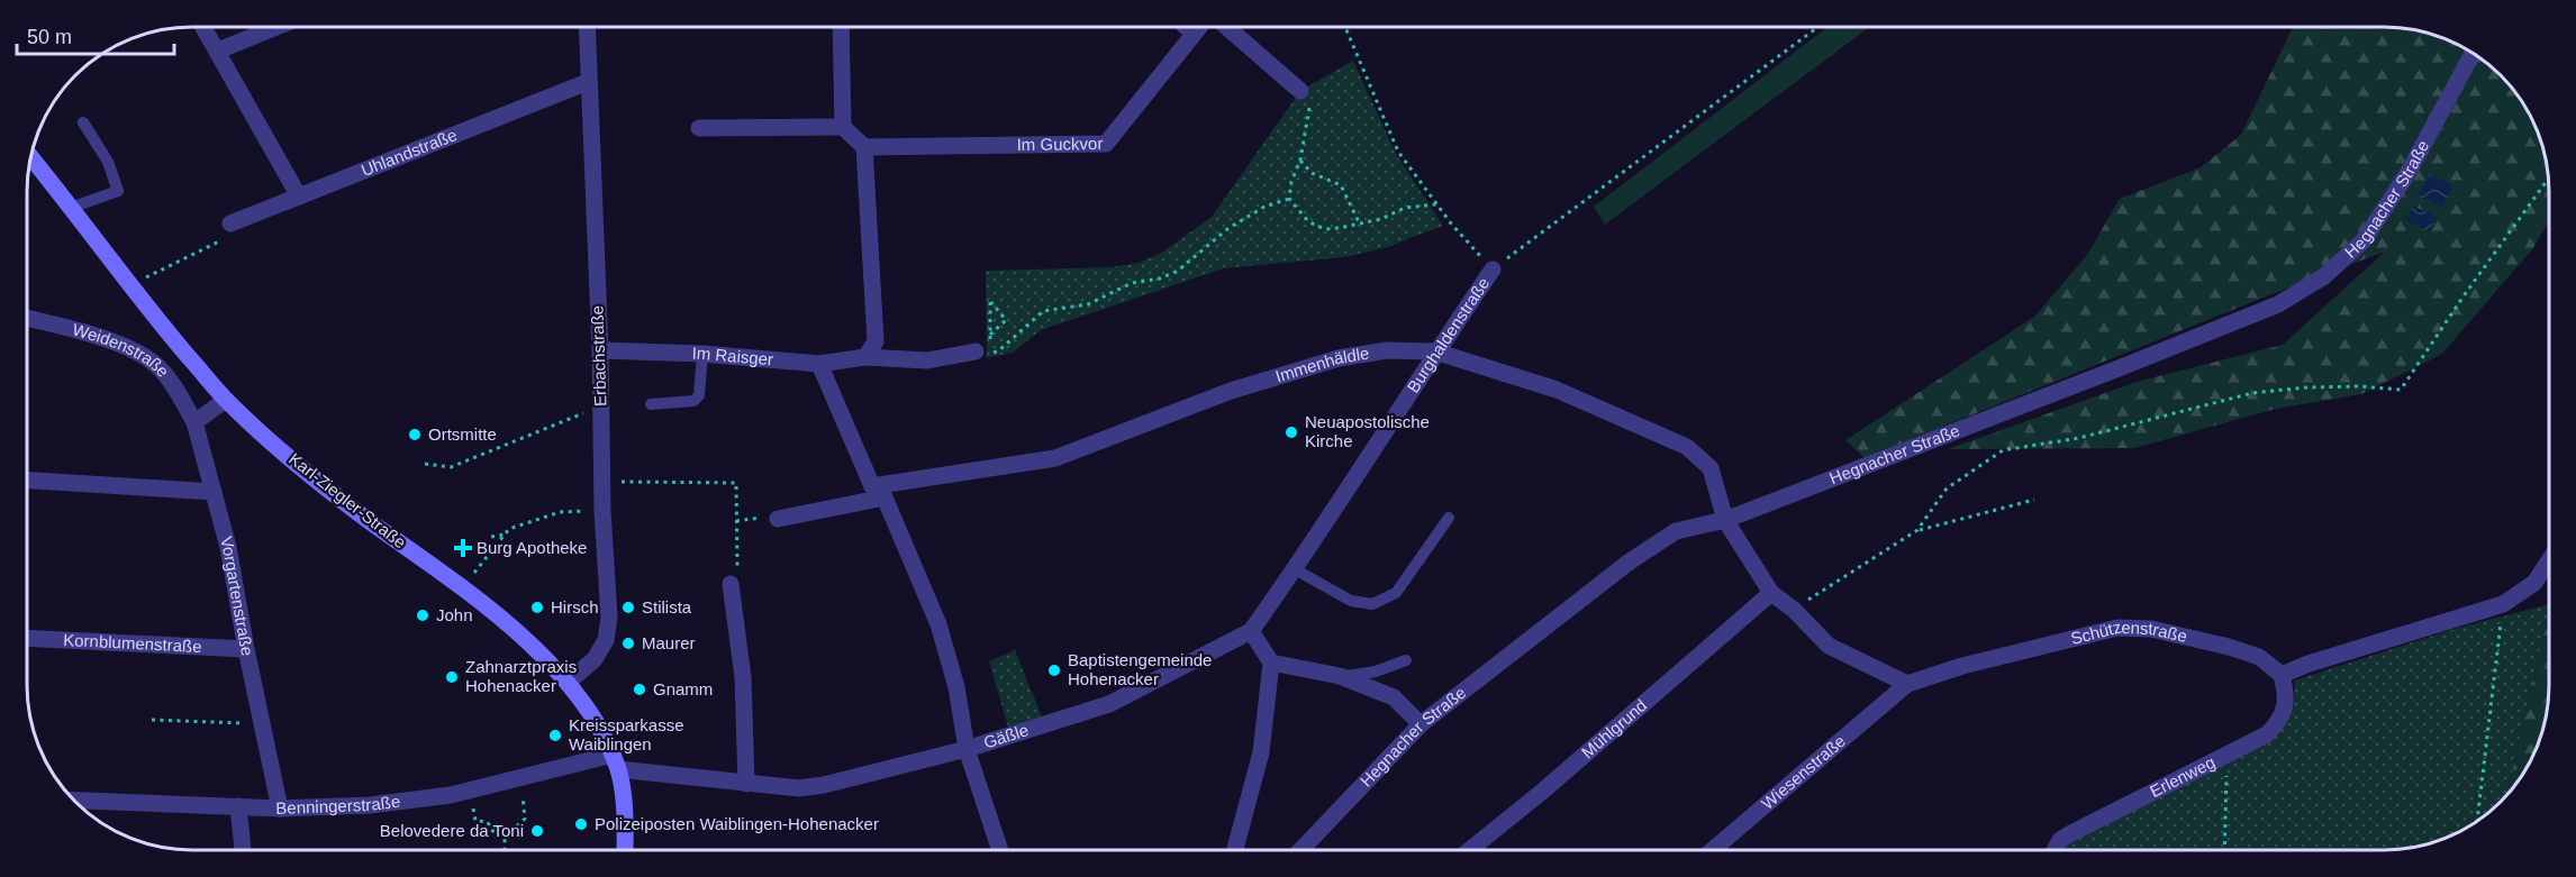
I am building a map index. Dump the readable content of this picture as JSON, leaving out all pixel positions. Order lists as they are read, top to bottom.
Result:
{
  "streets": {
    "street": [
      "Im Guckvor",
      "Uhlandstraße",
      "Hegnacher Straße",
      "Burghaldenstraße",
      "Weidenstraße",
      "Erbachstraße",
      "Im Raisger",
      "Immenhäldle",
      "Karl-Ziegler-Straße",
      "Vorgartenstraße",
      "Schützenstraße",
      "Kornblumenstraße",
      "Mühlgrund",
      "Gäßle",
      "Wiesenstraße",
      "Erlenweg",
      "Benningerstraße"
    ]
  },
  "crossings": [
    ["Uhlandstraße", "Erbachstraße"],
    ["Hegnacher Straße", "Immenhäldle"],
    ["Burghaldenstraße", "Immenhäldle"],
    ["Burghaldenstraße", "Gäßle"],
    ["Weidenstraße", "Vorgartenstraße"],
    ["Erbachstraße", "Im Raisger"],
    ["Erbachstraße", "Karl-Ziegler-Straße"],
    ["Karl-Ziegler-Straße", "Gäßle"],
    ["Karl-Ziegler-Straße", "Benningerstraße"],
    ["Vorgartenstraße", "Kornblumenstraße"],
    ["Vorgartenstraße", "Benningerstraße"],
    ["Schützenstraße", "Wiesenstraße"],
    ["Schützenstraße", "Erlenweg"],
    ["Gäßle", "Benningerstraße"]
  ],
  "places": {
    "other": [
      "Neuapostolische Kirche",
      "Ortsmitte",
      "Hirsch",
      "Stilista",
      "John",
      "Maurer",
      "Baptistengemeinde Hohenacker",
      "Zahnarztpraxis Hohenacker",
      "Gnamm",
      "Kreissparkasse Waiblingen",
      "Polizeiposten Waiblingen-Hohenacker",
      "Belovedere da Toni"
    ],
    "health": ["Burg Apotheke"]
  },
  "scale_bar": "50 m"
}
